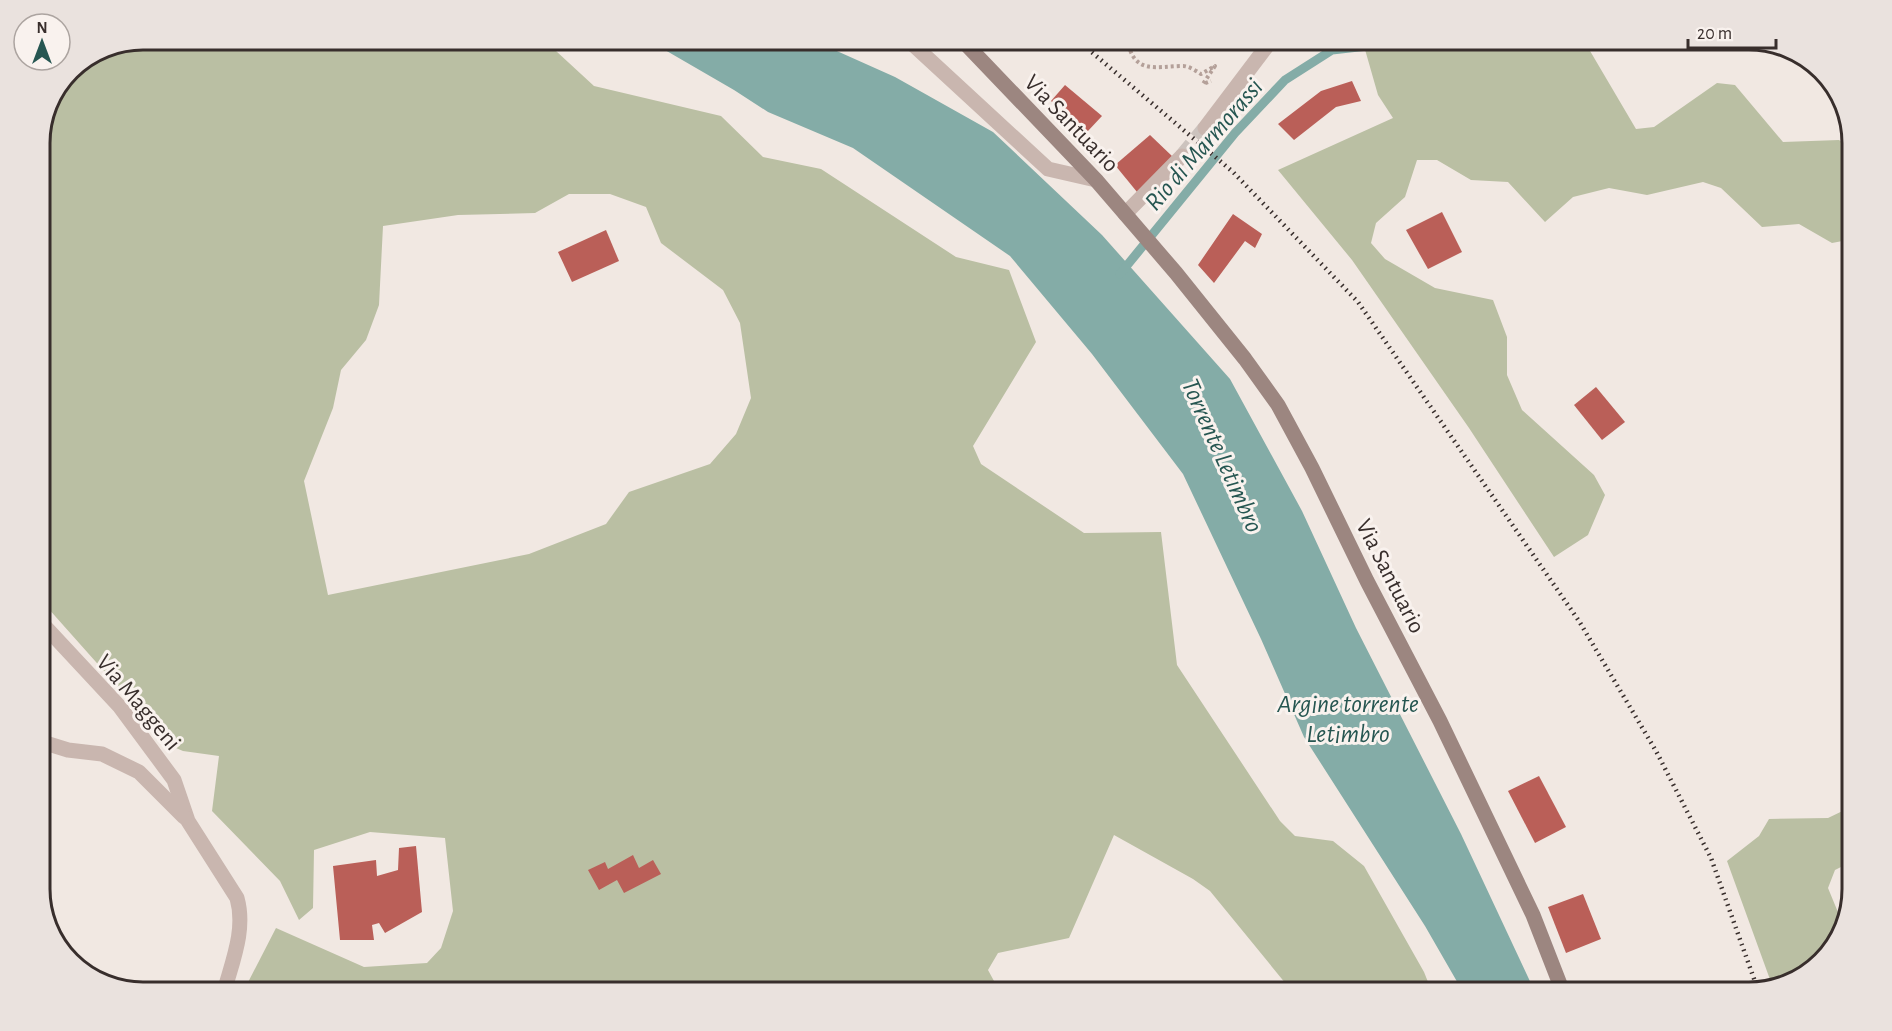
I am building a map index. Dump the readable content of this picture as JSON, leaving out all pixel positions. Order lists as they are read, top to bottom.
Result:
{
  "streets": {
    "main road": ["Via Santuario"],
    "street": ["Via Maggeni"]
  },
  "water": ["Rio di Marmorassi", "Torrente Letimbro", "Argine torrente Letimbro"],
  "scale_bar": "20 m",
  "north": "top"
}
